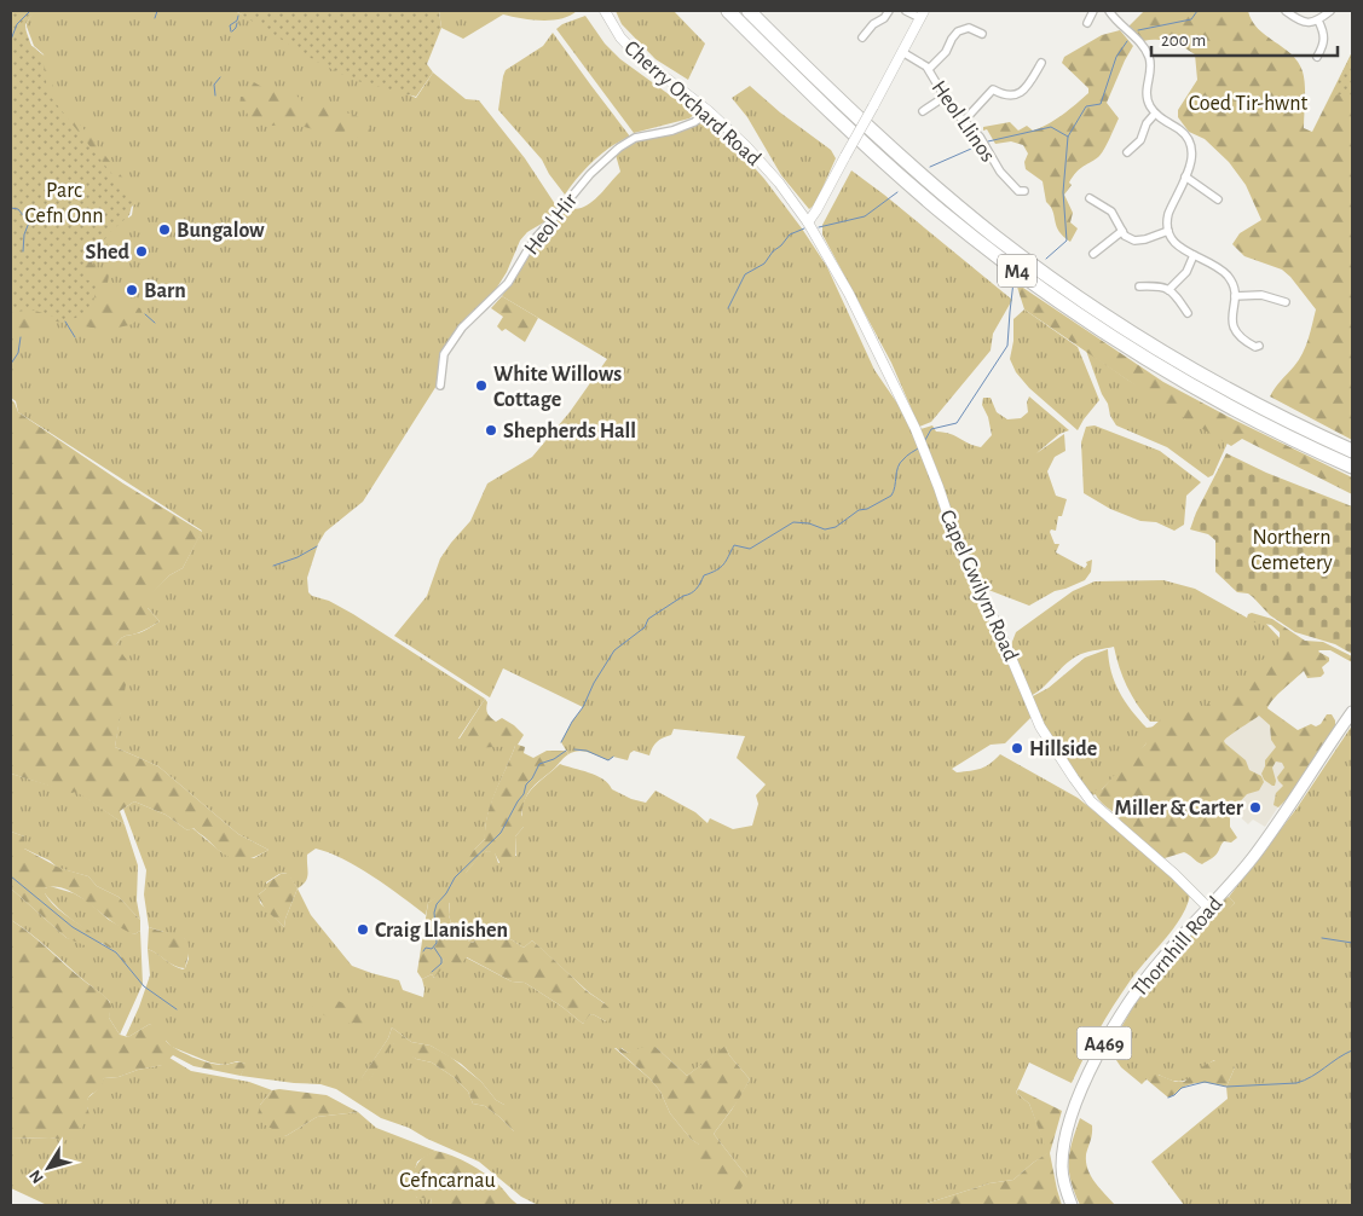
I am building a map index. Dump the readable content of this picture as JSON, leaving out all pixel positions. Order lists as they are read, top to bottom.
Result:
{
  "streets": {
    "highway": ["M4"],
    "main road": ["Thornhill Road", "A469"],
    "street": [
      "Cherry Orchard Road",
      "Heol Llinos",
      "Heol Hir",
      "Capel Gwilym Road"
    ]
  },
  "crossings": [
    ["Cherry Orchard Road", "Heol Hir"],
    ["Cherry Orchard Road", "Capel Gwilym Road"],
    ["Capel Gwilym Road", "Thornhill Road"]
  ],
  "parks": [
    "Coed Tir-hwnt",
    "Parc Cefn Onn",
    "Northern Cemetery",
    "Cefncarnau"
  ],
  "places": [
    "Bungalow",
    "Shed",
    "Barn",
    "White Willows Cottage",
    "Shepherds Hall",
    "Hillside",
    "Miller & Carter",
    "Craig Llanishen"
  ],
  "scale_bar": "200 m",
  "north": "bottom left"
}
